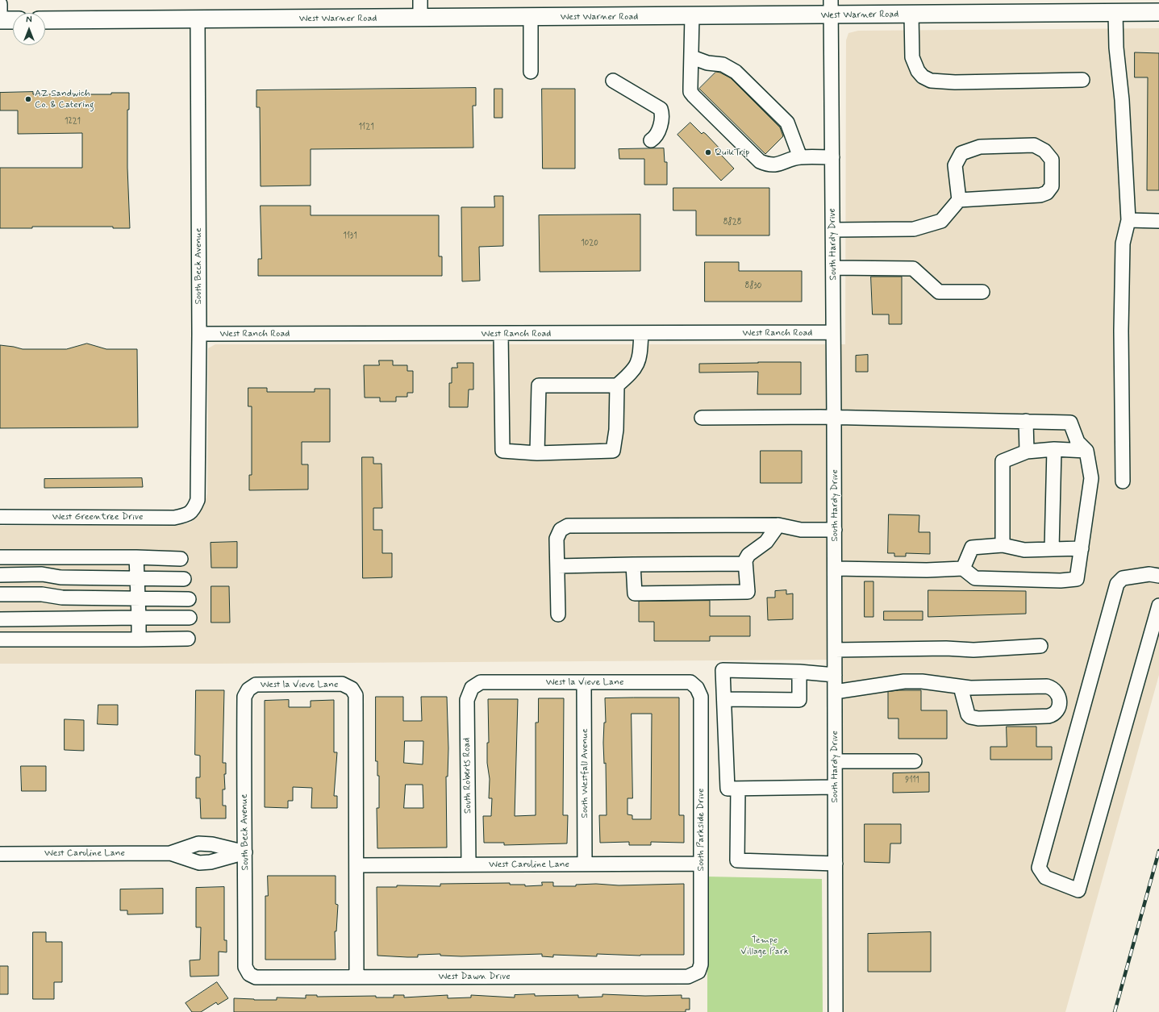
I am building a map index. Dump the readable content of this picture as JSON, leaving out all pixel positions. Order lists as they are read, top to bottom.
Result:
{
  "streets": {
    "main road": ["West Warner Road"],
    "street": [
      "South Hardy Drive",
      "South Beck Avenue",
      "West Ranch Road",
      "West Greentree Drive",
      "West la Vieve Lane",
      "South Westfall Avenue",
      "South Roberts Road",
      "South Parkside Drive",
      "West Caroline Lane",
      "West Dawn Drive"
    ]
  },
  "crossings": [
    ["West Warner Road", "South Hardy Drive"],
    ["West Warner Road", "South Beck Avenue"],
    ["South Hardy Drive", "West Ranch Road"],
    ["South Beck Avenue", "West Ranch Road"],
    ["South Beck Avenue", "West Greentree Drive"],
    ["South Beck Avenue", "West la Vieve Lane"],
    ["South Beck Avenue", "West Caroline Lane"],
    ["South Beck Avenue", "West Dawn Drive"],
    ["West la Vieve Lane", "South Westfall Avenue"],
    ["West la Vieve Lane", "South Roberts Road"],
    ["West la Vieve Lane", "South Parkside Drive"],
    ["West la Vieve Lane", "West Caroline Lane"],
    ["South Westfall Avenue", "West Caroline Lane"],
    ["South Roberts Road", "West Caroline Lane"],
    ["South Parkside Drive", "West Caroline Lane"],
    ["South Parkside Drive", "West Dawn Drive"]
  ],
  "parks": ["Tempe Village Park"],
  "places": ["AZ Sandwich Co. & Catering", "QuikTrip"],
  "house_numbers": [
    "1221",
    "1121",
    "8828",
    "1131",
    "1020",
    "8830",
    "9111"
  ],
  "north": "top"
}
